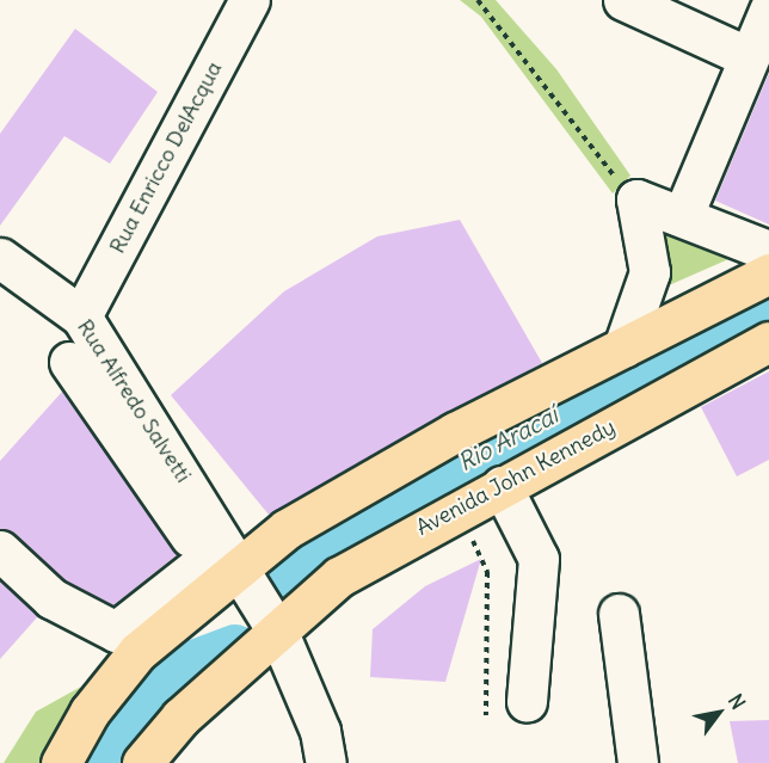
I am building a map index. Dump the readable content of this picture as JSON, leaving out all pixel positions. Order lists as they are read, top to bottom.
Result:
{
  "streets": {
    "main road": ["Avenida John Kennedy"],
    "street": ["Rua Enricco DelAcqua", "Rua Alfredo Salvetti"]
  },
  "crossings": [
    ["Rua Enricco DelAcqua", "Rua Alfredo Salvetti"]
  ],
  "water": ["Rio Aracaí"],
  "north": "top right"
}
